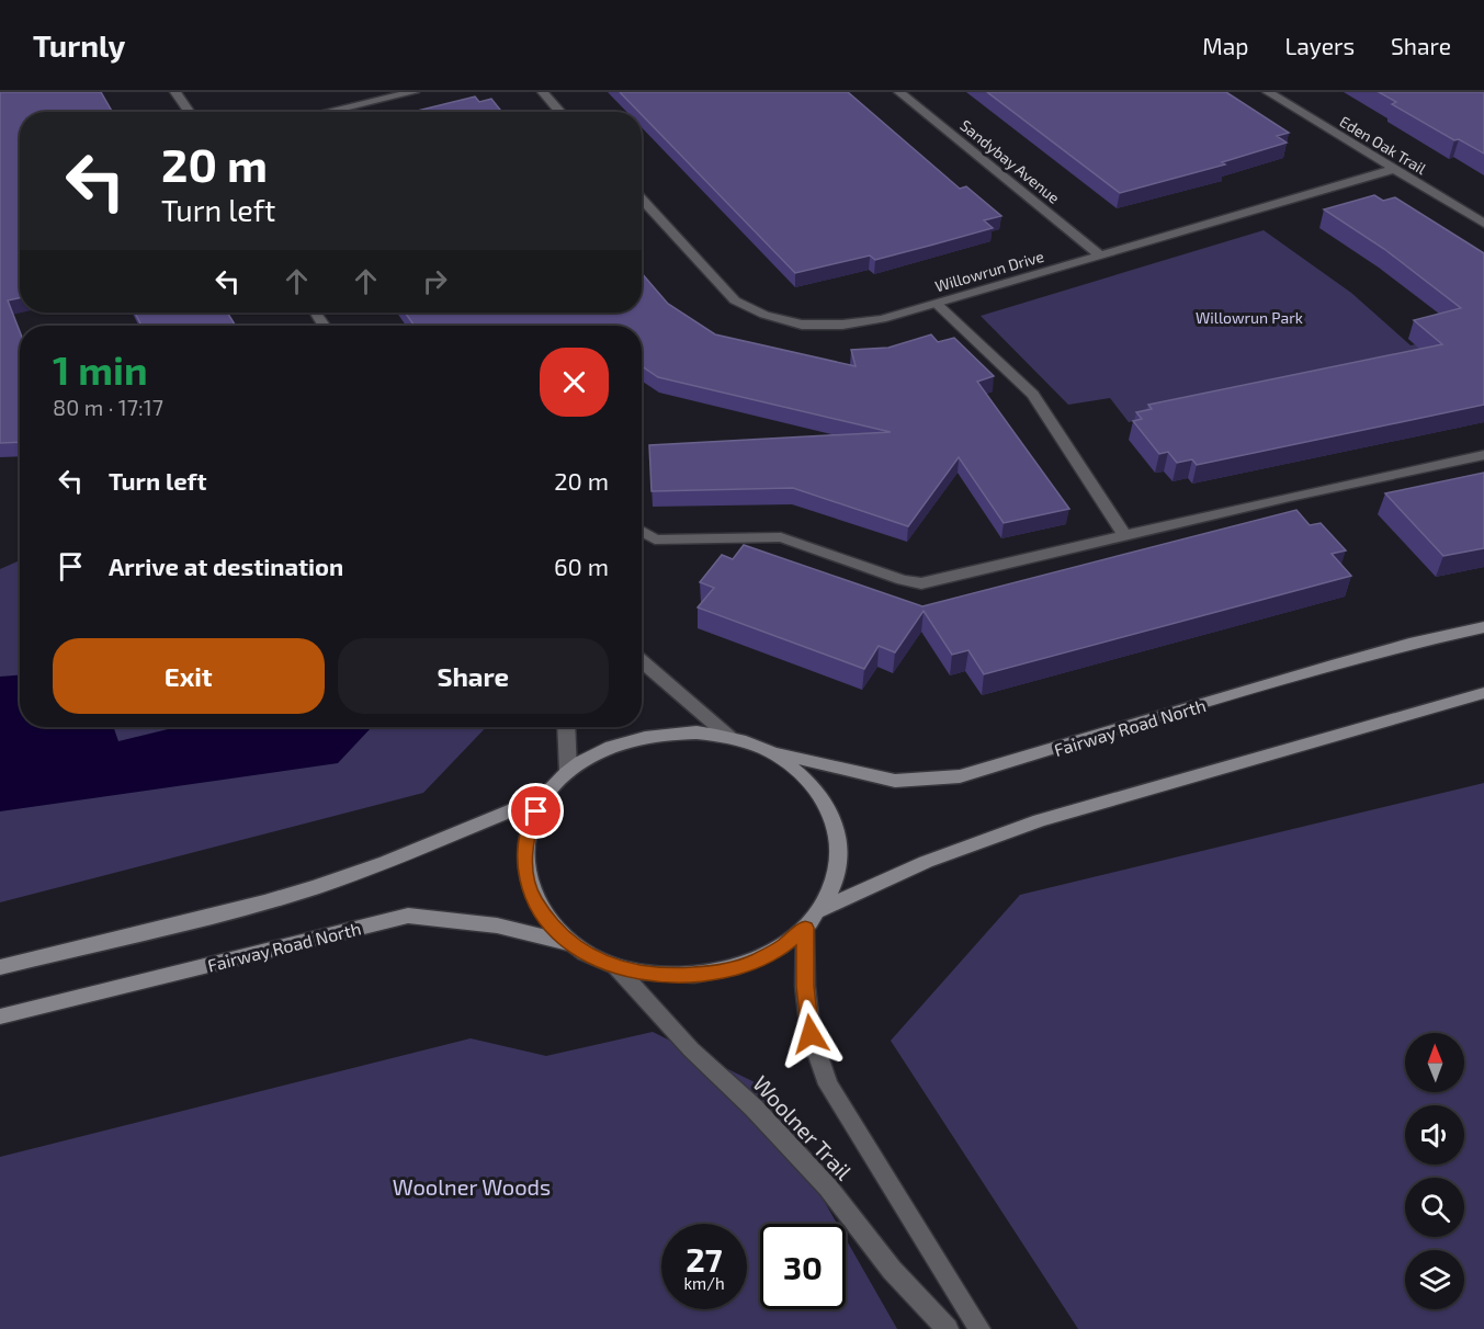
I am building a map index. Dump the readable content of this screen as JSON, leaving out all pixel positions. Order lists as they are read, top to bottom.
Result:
{
  "streets": {
    "main road": ["Fairway Road North"],
    "street": [
      "Eden Oak Trail",
      "Sandybay Avenue",
      "Willowrun Drive",
      "Woolner Trail"
    ]
  },
  "crossings": [
    ["Eden Oak Trail", "Willowrun Drive"],
    ["Sandybay Avenue", "Willowrun Drive"]
  ],
  "parks": ["Willowrun Park", "Woolner Woods"],
  "north": "top",
  "page": {
    "header": "Turnly",
    "nav": ["Map", "Layers", "Share"],
    "turn": ["20 m", "Turn left"],
    "heading": ["1 min", "80 m · 17:17"],
    "list": [
      {
        "name": "Turn left",
        "value": "20 m"
      },
      {
        "name": "Arrive at destination",
        "value": "60 m"
      }
    ],
    "buttons": ["Exit", "Share"],
    "speed": "27 km/h",
    "limit": "30"
  }
}
